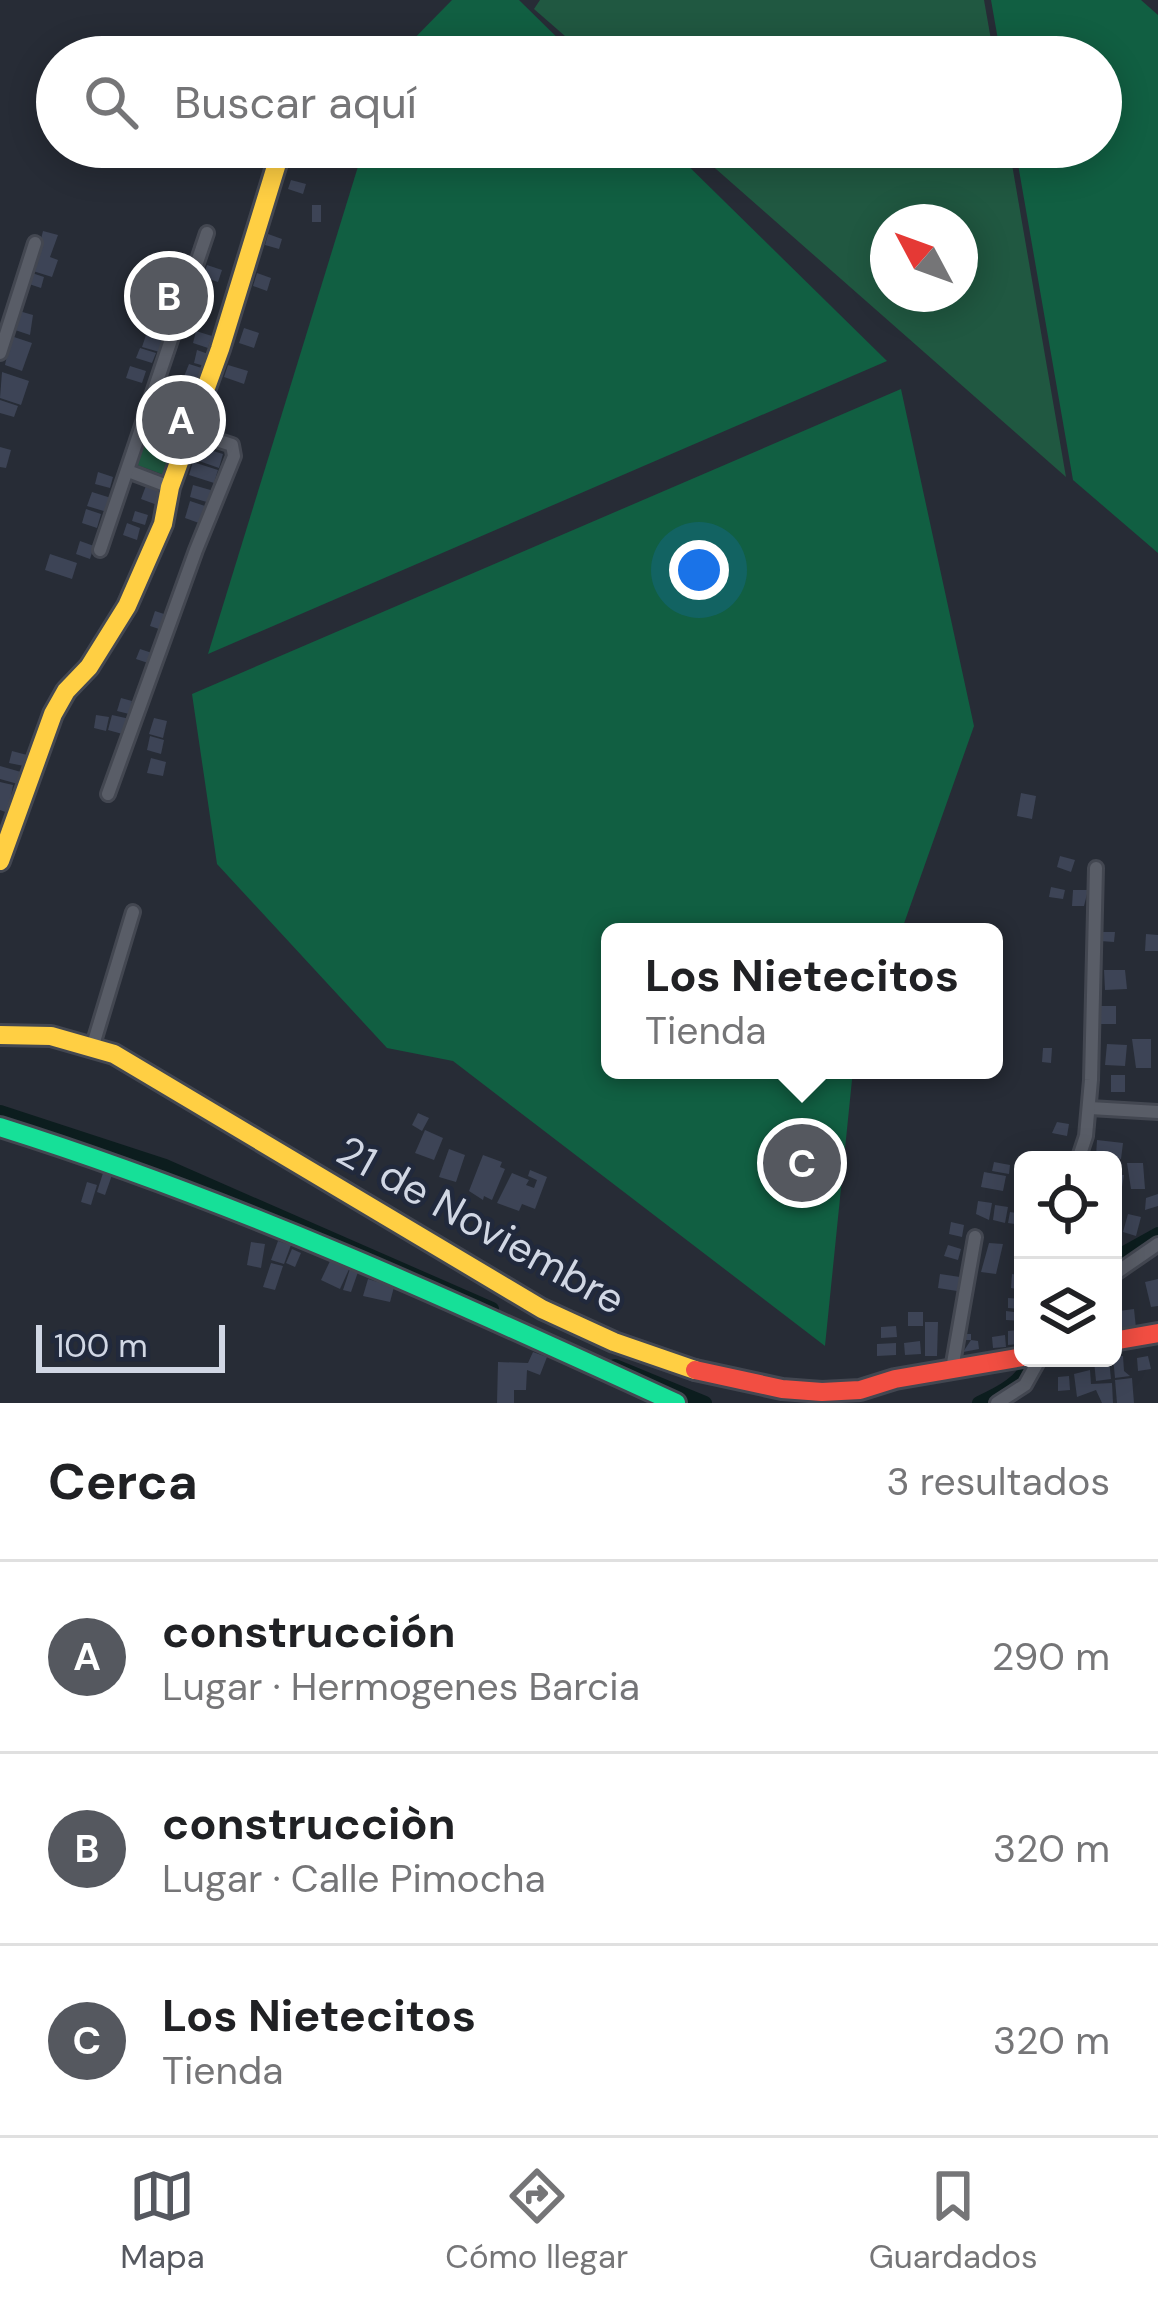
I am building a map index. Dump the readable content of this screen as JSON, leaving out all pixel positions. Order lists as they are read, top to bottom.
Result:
{
  "streets": {
    "street": ["21 de Noviembre"]
  },
  "scale_bar": "100 m",
  "north": "top left",
  "page": {
    "search": "Buscar aquí",
    "pins": ["B", "A", "C"],
    "popup": ["Los Nietecitos", "Tienda"],
    "scale": "100 m",
    "heading": ["Cerca", "3 resultados"],
    "list": [
      {
        "mark": "A",
        "name": "construcción",
        "note": "Lugar · Hermogenes Barcia",
        "value": "290 m"
      },
      {
        "mark": "B",
        "name": "construcciòn",
        "note": "Lugar · Calle Pimocha",
        "value": "320 m"
      },
      {
        "mark": "C",
        "name": "Los Nietecitos",
        "note": "Tienda",
        "value": "320 m"
      }
    ],
    "nav": ["Mapa", "Cómo llegar", "Guardados"]
  }
}
